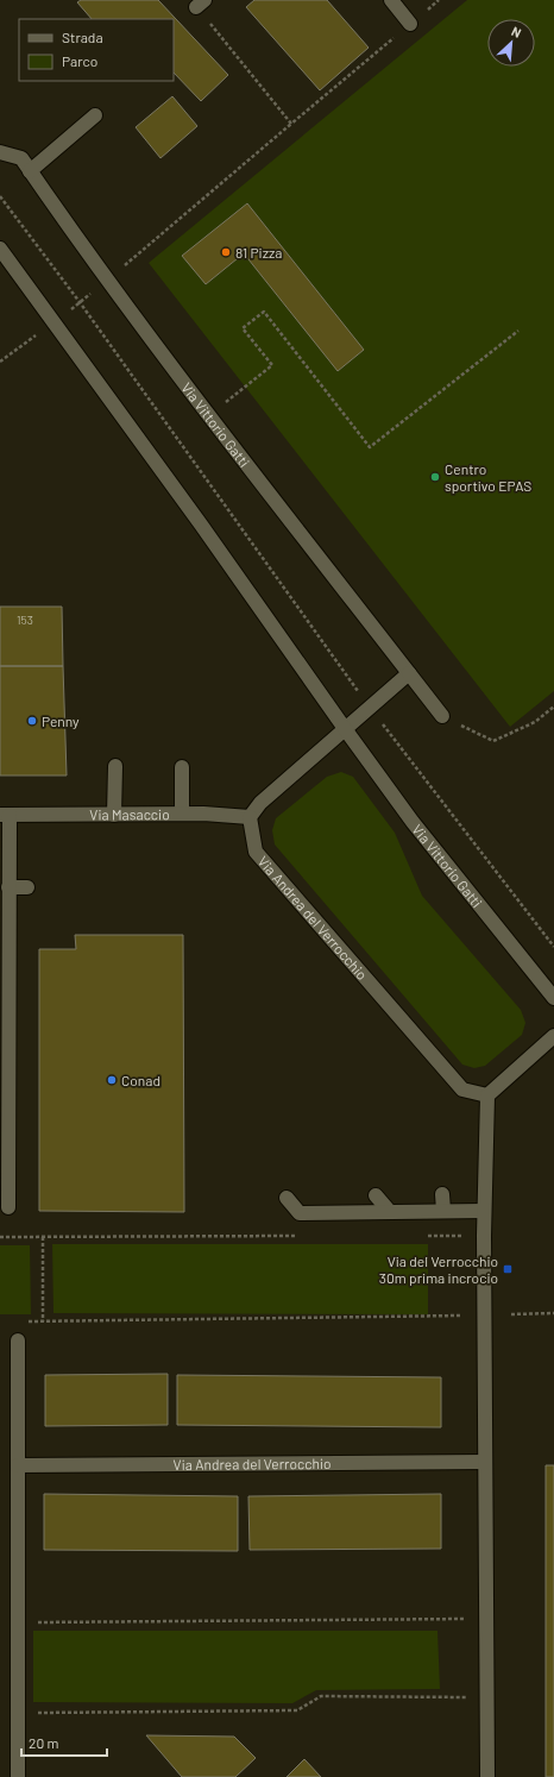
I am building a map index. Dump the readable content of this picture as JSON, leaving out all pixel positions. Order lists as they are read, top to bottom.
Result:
{
  "streets": {
    "street": ["Via Vittorio Gatti", "Via Masaccio", "Via Andrea del Verrocchio"]
  },
  "crossings": [
    ["Via Masaccio", "Via Andrea del Verrocchio"]
  ],
  "places": {
    "other": [
      "81 Pizza",
      "Centro sportivo EPAS",
      "Penny",
      "Conad"
    ],
    "transit": ["Via del Verrocchio 30m prima incrocio"]
  },
  "house_numbers": ["153"],
  "legend": ["Strada", "Parco"],
  "scale_bar": "20 m",
  "north": "top right"
}
